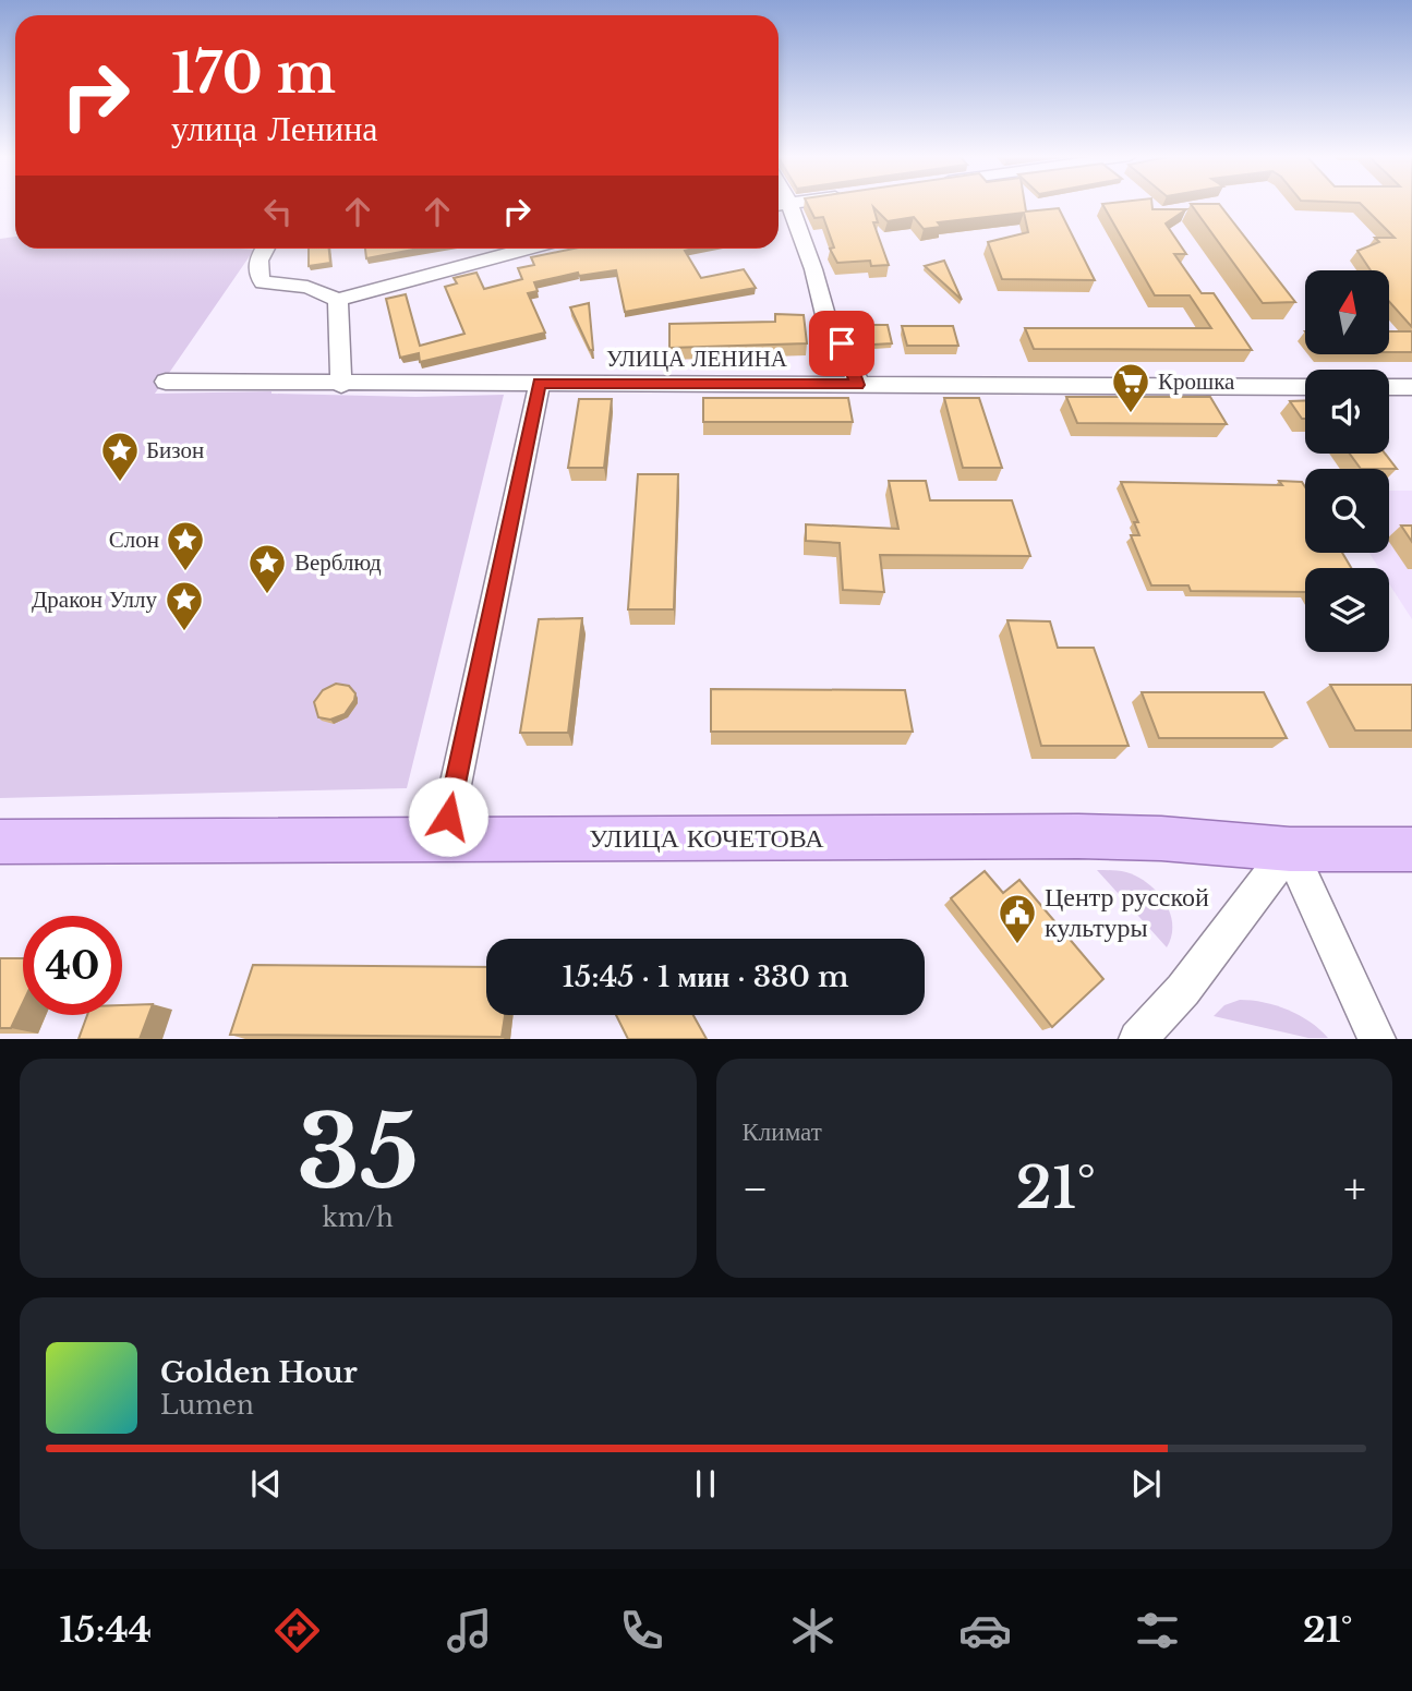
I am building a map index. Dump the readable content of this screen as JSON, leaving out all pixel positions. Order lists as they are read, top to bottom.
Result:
{
  "streets": {
    "main road": ["УЛИЦА КОЧЕТОВА"],
    "street": ["УЛИЦА ЛЕНИНА"]
  },
  "places": {
    "supermarket": ["Крошка"],
    "place": [
      "Бизон",
      "Слон",
      "Верблюд",
      "Дракон Уллу"
    ],
    "public building": ["Центр русской культуры"]
  },
  "north": "top",
  "page": {
    "turn": ["170 m", "улица Ленина"],
    "limit": "40",
    "trip": "15:45 · 1 мин · 330 m",
    "tile": [
      ["35", "km/h"],
      "Климат"
    ],
    "heat": ["−", "21°", "+"],
    "song": ["Golden Hour", "Lumen"],
    "tabs": ["15:44", "21°"]
  }
}
